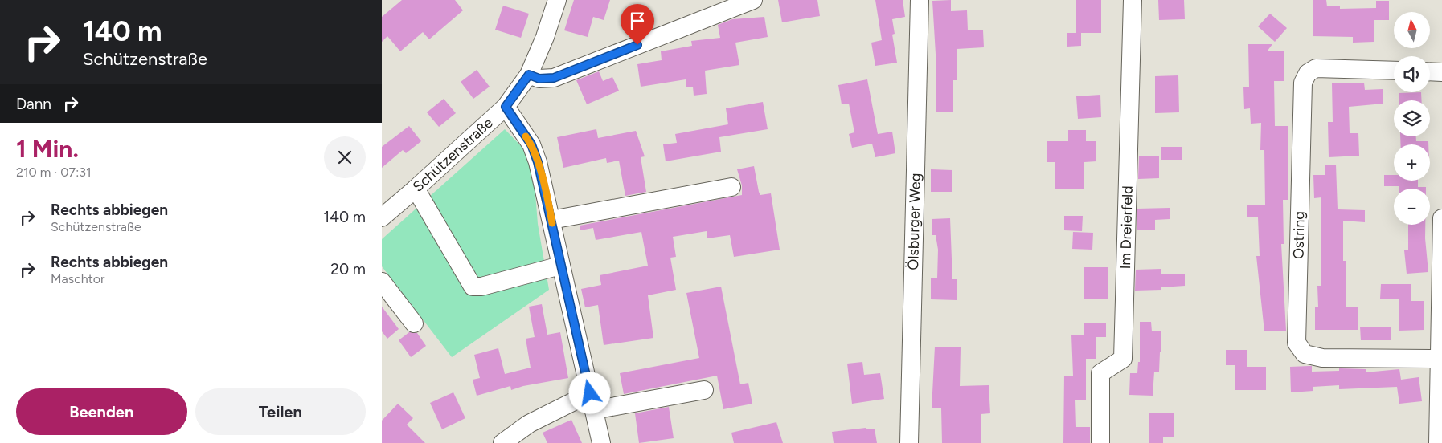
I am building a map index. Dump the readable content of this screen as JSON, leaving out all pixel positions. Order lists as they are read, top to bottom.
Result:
{
  "streets": {
    "street": [
      "Schützenstraße",
      "Ölsburger Weg",
      "Im Dreierfeld",
      "Ostring"
    ]
  },
  "north": "top",
  "page": {
    "turn": ["140 m", "Schützenstraße"],
    "map_buttons": ["+", "−"],
    "then": "Dann",
    "heading": ["1 Min.", "210 m · 07:31"],
    "list": [
      {
        "name": "Rechts abbiegen",
        "note": "Schützenstraße",
        "value": "140 m"
      },
      {
        "name": "Rechts abbiegen",
        "note": "Maschtor",
        "value": "20 m"
      }
    ],
    "buttons": ["Beenden", "Teilen"]
  }
}
